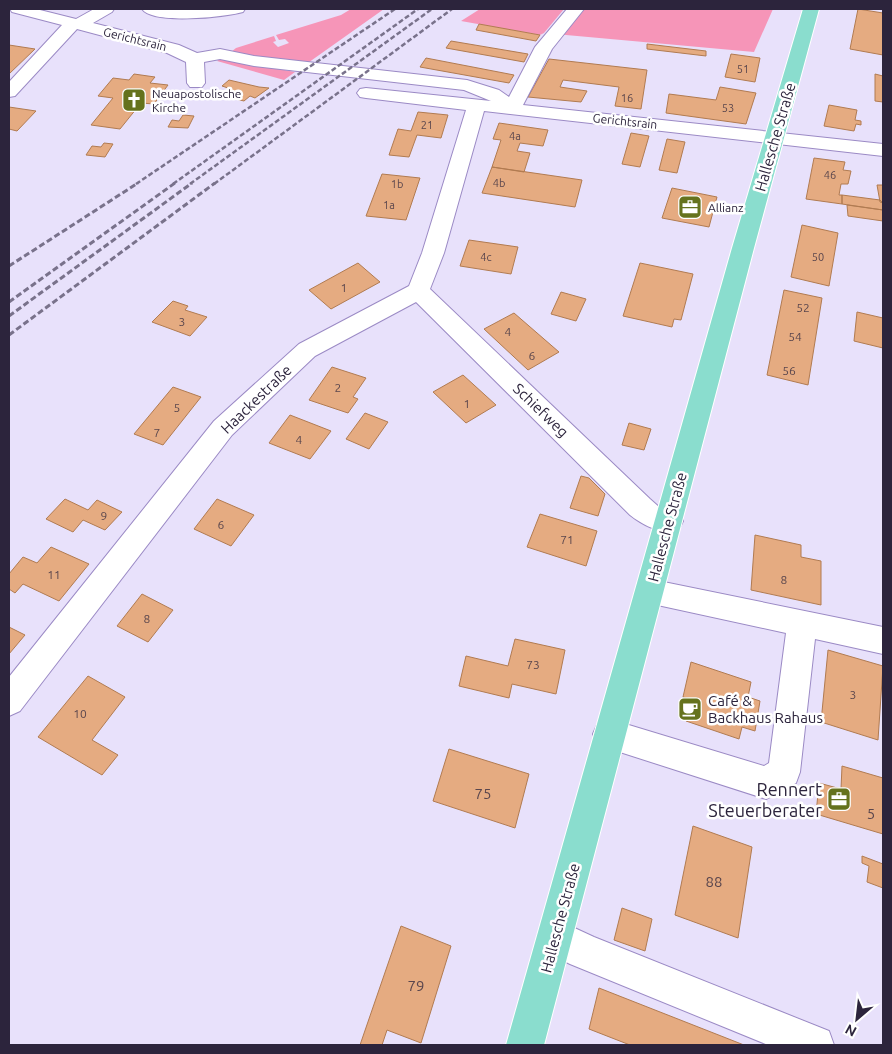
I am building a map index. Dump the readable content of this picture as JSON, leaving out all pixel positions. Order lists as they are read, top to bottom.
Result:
{
  "streets": {
    "main road": ["Hallesche Straße"],
    "street": ["Gerichtsrain", "Haackestraße", "Schiefweg"]
  },
  "crossings": [
    ["Gerichtsrain", "Hallesche Straße"],
    ["Hallesche Straße", "Schiefweg"],
    ["Haackestraße", "Schiefweg"]
  ],
  "places": {
    "church": ["Neuapostolische Kirche"],
    "office": ["Allianz", "Rennert Steuerberater"],
    "cafe": ["Café & Backhaus Rahaus"]
  },
  "house_numbers": [
    "51",
    "16",
    "53",
    "21",
    "4a",
    "46",
    "4b",
    "1b",
    "1a",
    "4c",
    "50",
    "1",
    "52",
    "3",
    "4",
    "54",
    "6",
    "56",
    "2",
    "1",
    "5",
    "7",
    "4",
    "9",
    "6",
    "71",
    "11",
    "8",
    "8",
    "73",
    "3",
    "10",
    "75",
    "5",
    "88",
    "79"
  ],
  "north": "bottom left"
}
